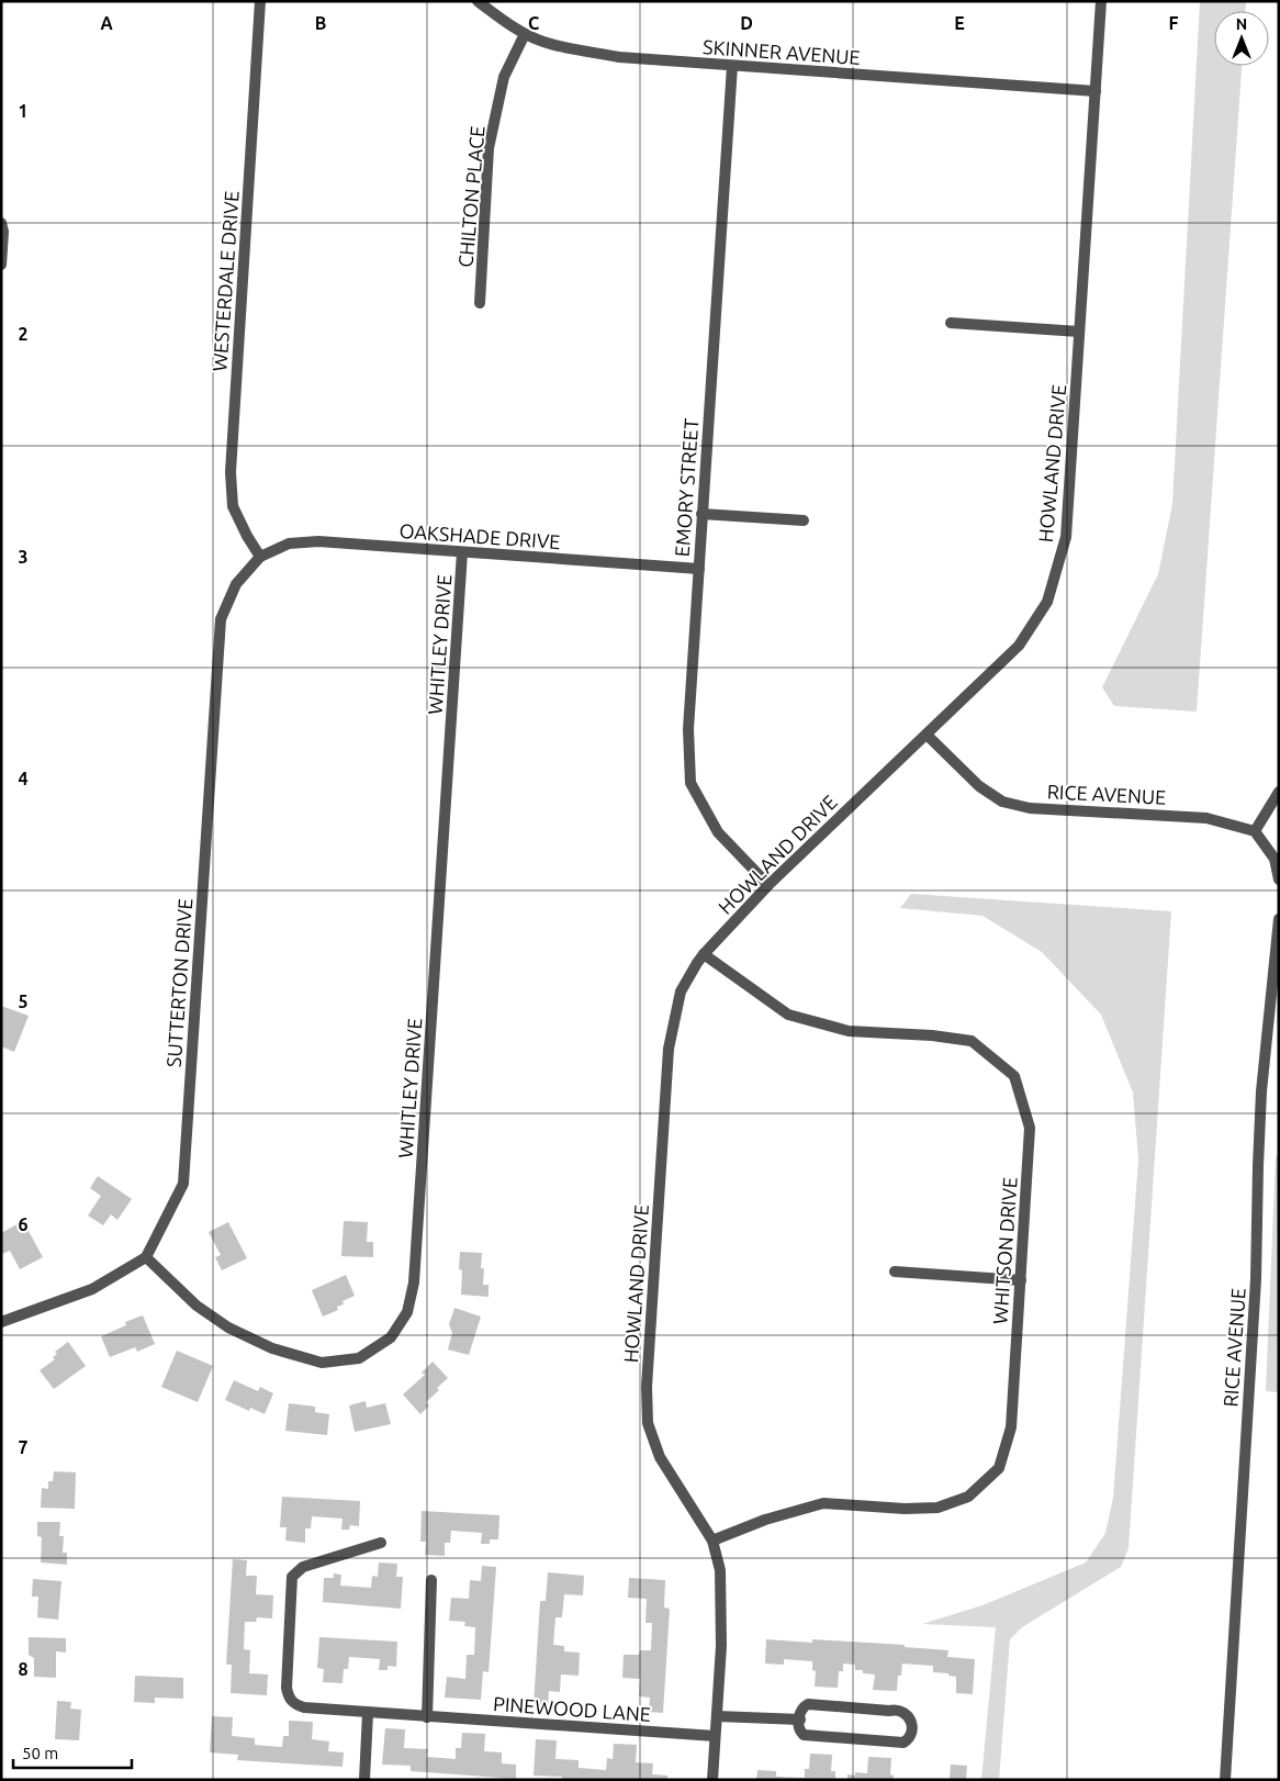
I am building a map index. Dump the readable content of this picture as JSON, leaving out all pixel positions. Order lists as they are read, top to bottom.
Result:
{
  "streets": {
    "street": [
      "SKINNER AVENUE",
      "CHILTON PLACE",
      "WESTERDALE DRIVE",
      "HOWLAND DRIVE",
      "EMORY STREET",
      "OAKSHADE DRIVE",
      "WHITLEY DRIVE",
      "RICE AVENUE",
      "SUTTERTON DRIVE",
      "WHITSON DRIVE",
      "PINEWOOD LANE"
    ]
  },
  "crossings": [
    ["SKINNER AVENUE", "CHILTON PLACE"],
    ["SKINNER AVENUE", "HOWLAND DRIVE"],
    ["SKINNER AVENUE", "EMORY STREET"],
    ["WESTERDALE DRIVE", "OAKSHADE DRIVE"],
    ["WESTERDALE DRIVE", "SUTTERTON DRIVE"],
    ["HOWLAND DRIVE", "EMORY STREET"],
    ["HOWLAND DRIVE", "RICE AVENUE"],
    ["HOWLAND DRIVE", "WHITSON DRIVE"],
    ["HOWLAND DRIVE", "PINEWOOD LANE"],
    ["EMORY STREET", "OAKSHADE DRIVE"],
    ["OAKSHADE DRIVE", "WHITLEY DRIVE"],
    ["OAKSHADE DRIVE", "SUTTERTON DRIVE"],
    ["WHITLEY DRIVE", "SUTTERTON DRIVE"]
  ],
  "scale_bar": "50 m",
  "north": "top",
  "grid": {
    "columns": [
      "A",
      "B",
      "C",
      "D",
      "E",
      "F"
    ],
    "rows": [
      "1",
      "2",
      "3",
      "4",
      "5",
      "6",
      "7",
      "8"
    ]
  }
}
